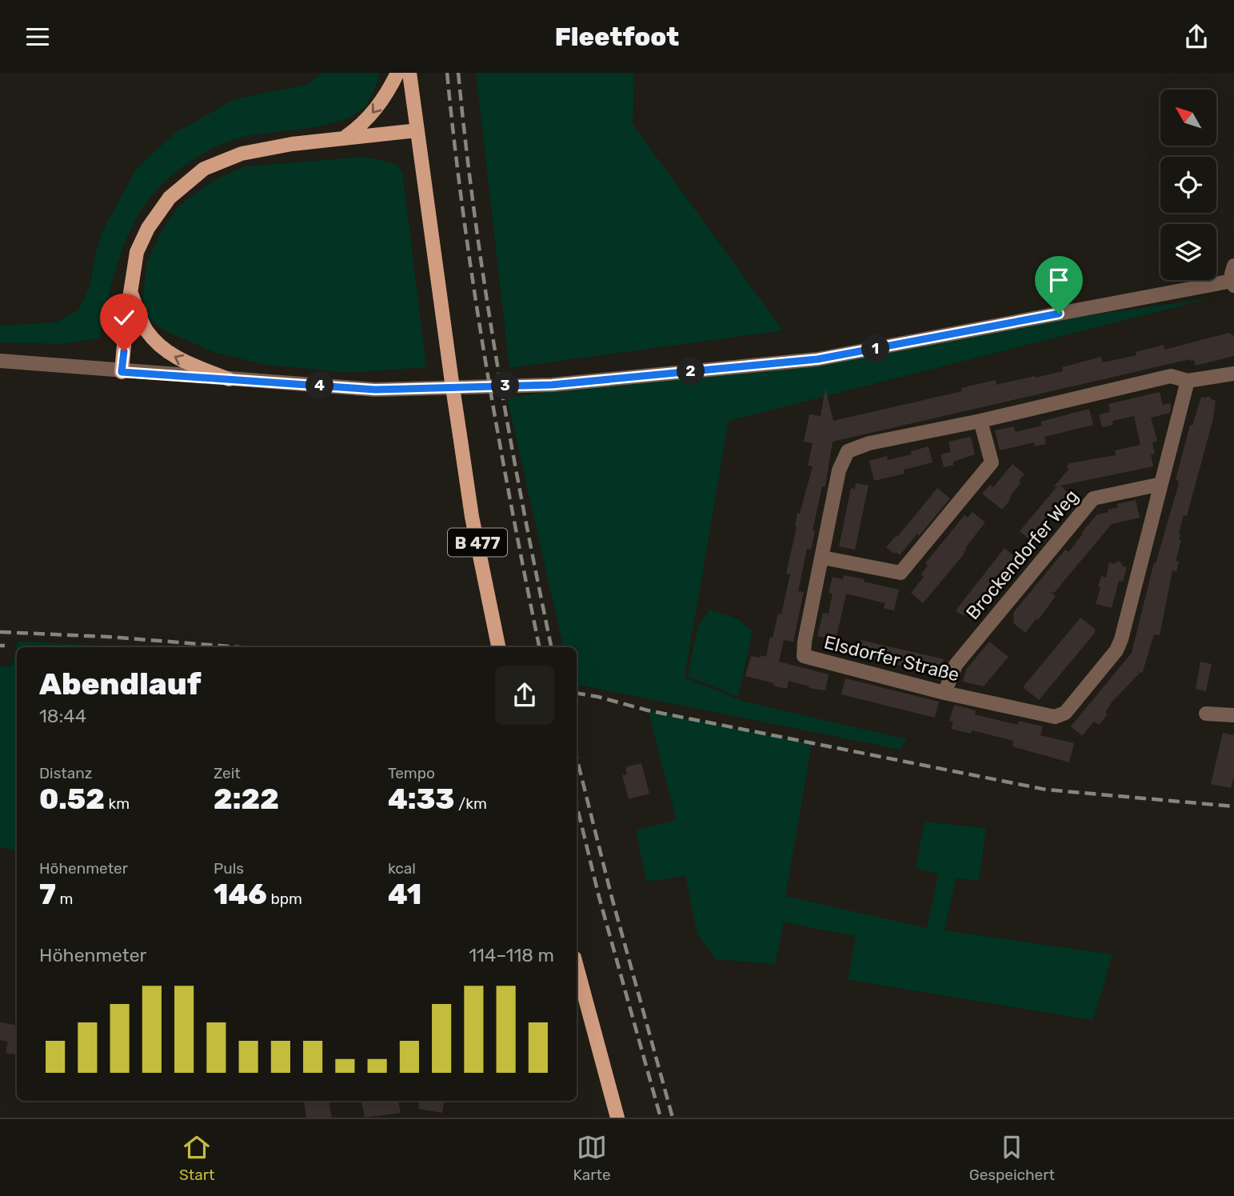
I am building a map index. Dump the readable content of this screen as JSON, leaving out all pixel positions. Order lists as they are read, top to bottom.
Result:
{
  "streets": {
    "main road": ["B 477"],
    "street": ["Brockendorfer Weg", "Elsdorfer Straße"]
  },
  "crossings": [
    ["Brockendorfer Weg", "Elsdorfer Straße"]
  ],
  "north": "top left",
  "page": {
    "header": "Fleetfoot",
    "pins": [
      "1",
      "2",
      "3",
      "4"
    ],
    "heading": ["Abendlauf", "18:44"],
    "stats": [
      ["Distanz", "0.52 km"],
      ["Zeit", "2:22"],
      ["Tempo", "4:33 /km"],
      ["Höhenmeter", "7 m"],
      ["Puls", "146 bpm"],
      ["kcal", "41"]
    ],
    "chart": ["Höhenmeter", "114–118 m"],
    "tabs": ["Start", "Karte", "Gespeichert"]
  }
}
